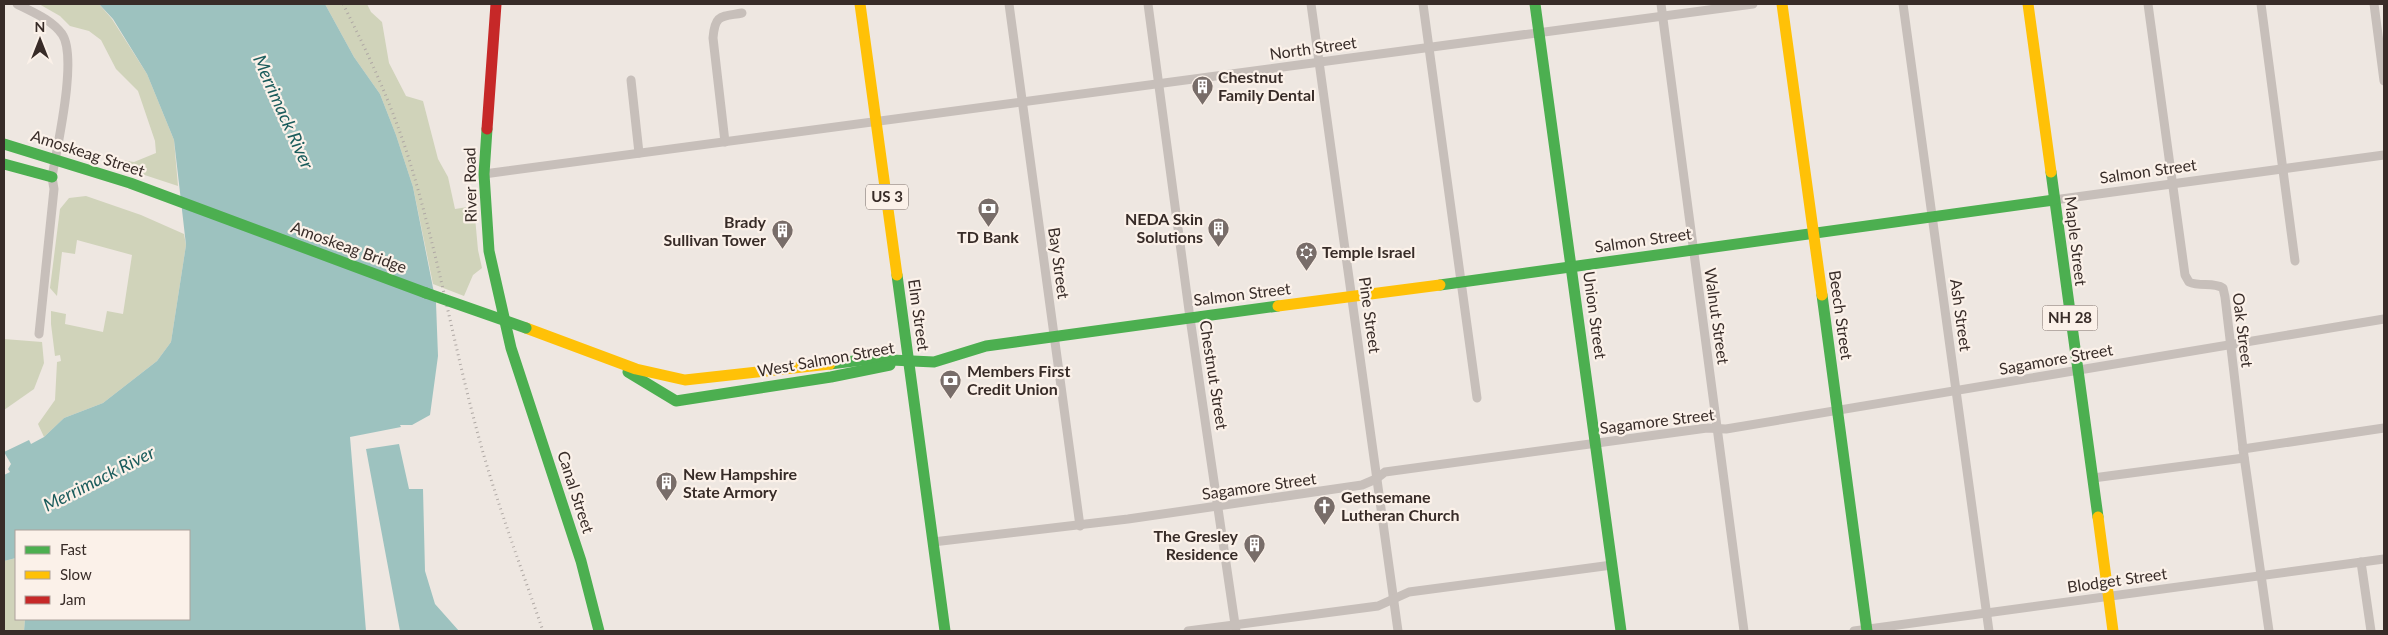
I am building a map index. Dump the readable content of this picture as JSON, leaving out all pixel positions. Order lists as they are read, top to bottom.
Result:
{
  "streets": {
    "main road": [
      "Amoskeag Street",
      "Salmon Street",
      "River Road",
      "US 3",
      "Maple Street",
      "Amoskeag Bridge",
      "Elm Street",
      "Union Street",
      "Beech Street",
      "NH 28",
      "West Salmon Street",
      "Canal Street"
    ],
    "street": [
      "North Street",
      "Bay Street",
      "Pine Street",
      "Ash Street",
      "Walnut Street",
      "Oak Street",
      "Sagamore Street",
      "Chestnut Street",
      "Blodget Street"
    ]
  },
  "crossings": [
    ["North Street", "River Road"],
    ["North Street", "Bay Street"],
    ["North Street", "Elm Street"],
    ["North Street", "Pine Street"],
    ["North Street", "Union Street"],
    ["North Street", "Walnut Street"],
    ["North Street", "Chestnut Street"],
    ["Amoskeag Street", "Amoskeag Bridge"],
    ["Salmon Street", "Maple Street"],
    ["Salmon Street", "Bay Street"],
    ["Salmon Street", "Elm Street"],
    ["Salmon Street", "Pine Street"],
    ["Salmon Street", "Union Street"],
    ["Salmon Street", "Beech Street"],
    ["Salmon Street", "Ash Street"],
    ["Salmon Street", "Walnut Street"],
    ["Salmon Street", "Oak Street"],
    ["Salmon Street", "West Salmon Street"],
    ["Salmon Street", "Chestnut Street"],
    ["River Road", "Canal Street"],
    ["Maple Street", "Sagamore Street"],
    ["Maple Street", "Blodget Street"],
    ["Amoskeag Bridge", "West Salmon Street"],
    ["Bay Street", "Sagamore Street"],
    ["Elm Street", "West Salmon Street"],
    ["Elm Street", "Sagamore Street"],
    ["Pine Street", "Sagamore Street"],
    ["Union Street", "Sagamore Street"],
    ["Beech Street", "Sagamore Street"],
    ["Beech Street", "Blodget Street"],
    ["Ash Street", "Sagamore Street"],
    ["Ash Street", "Blodget Street"],
    ["Walnut Street", "Sagamore Street"],
    ["Oak Street", "Sagamore Street"],
    ["Oak Street", "Blodget Street"],
    ["Sagamore Street", "Chestnut Street"]
  ],
  "water": ["Merrimack River"],
  "places": {
    "building": [
      "Chestnut Family Dental",
      "NEDA Skin Solutions",
      "Brady Sullivan Tower",
      "New Hampshire State Armory",
      "The Gresley Residence"
    ],
    "bank": ["TD Bank", "Members First Credit Union"],
    "synagogue": ["Temple Israel"],
    "church": ["Gethsemane Lutheran Church"]
  },
  "legend": ["Fast", "Slow", "Jam"],
  "north": "top"
}
